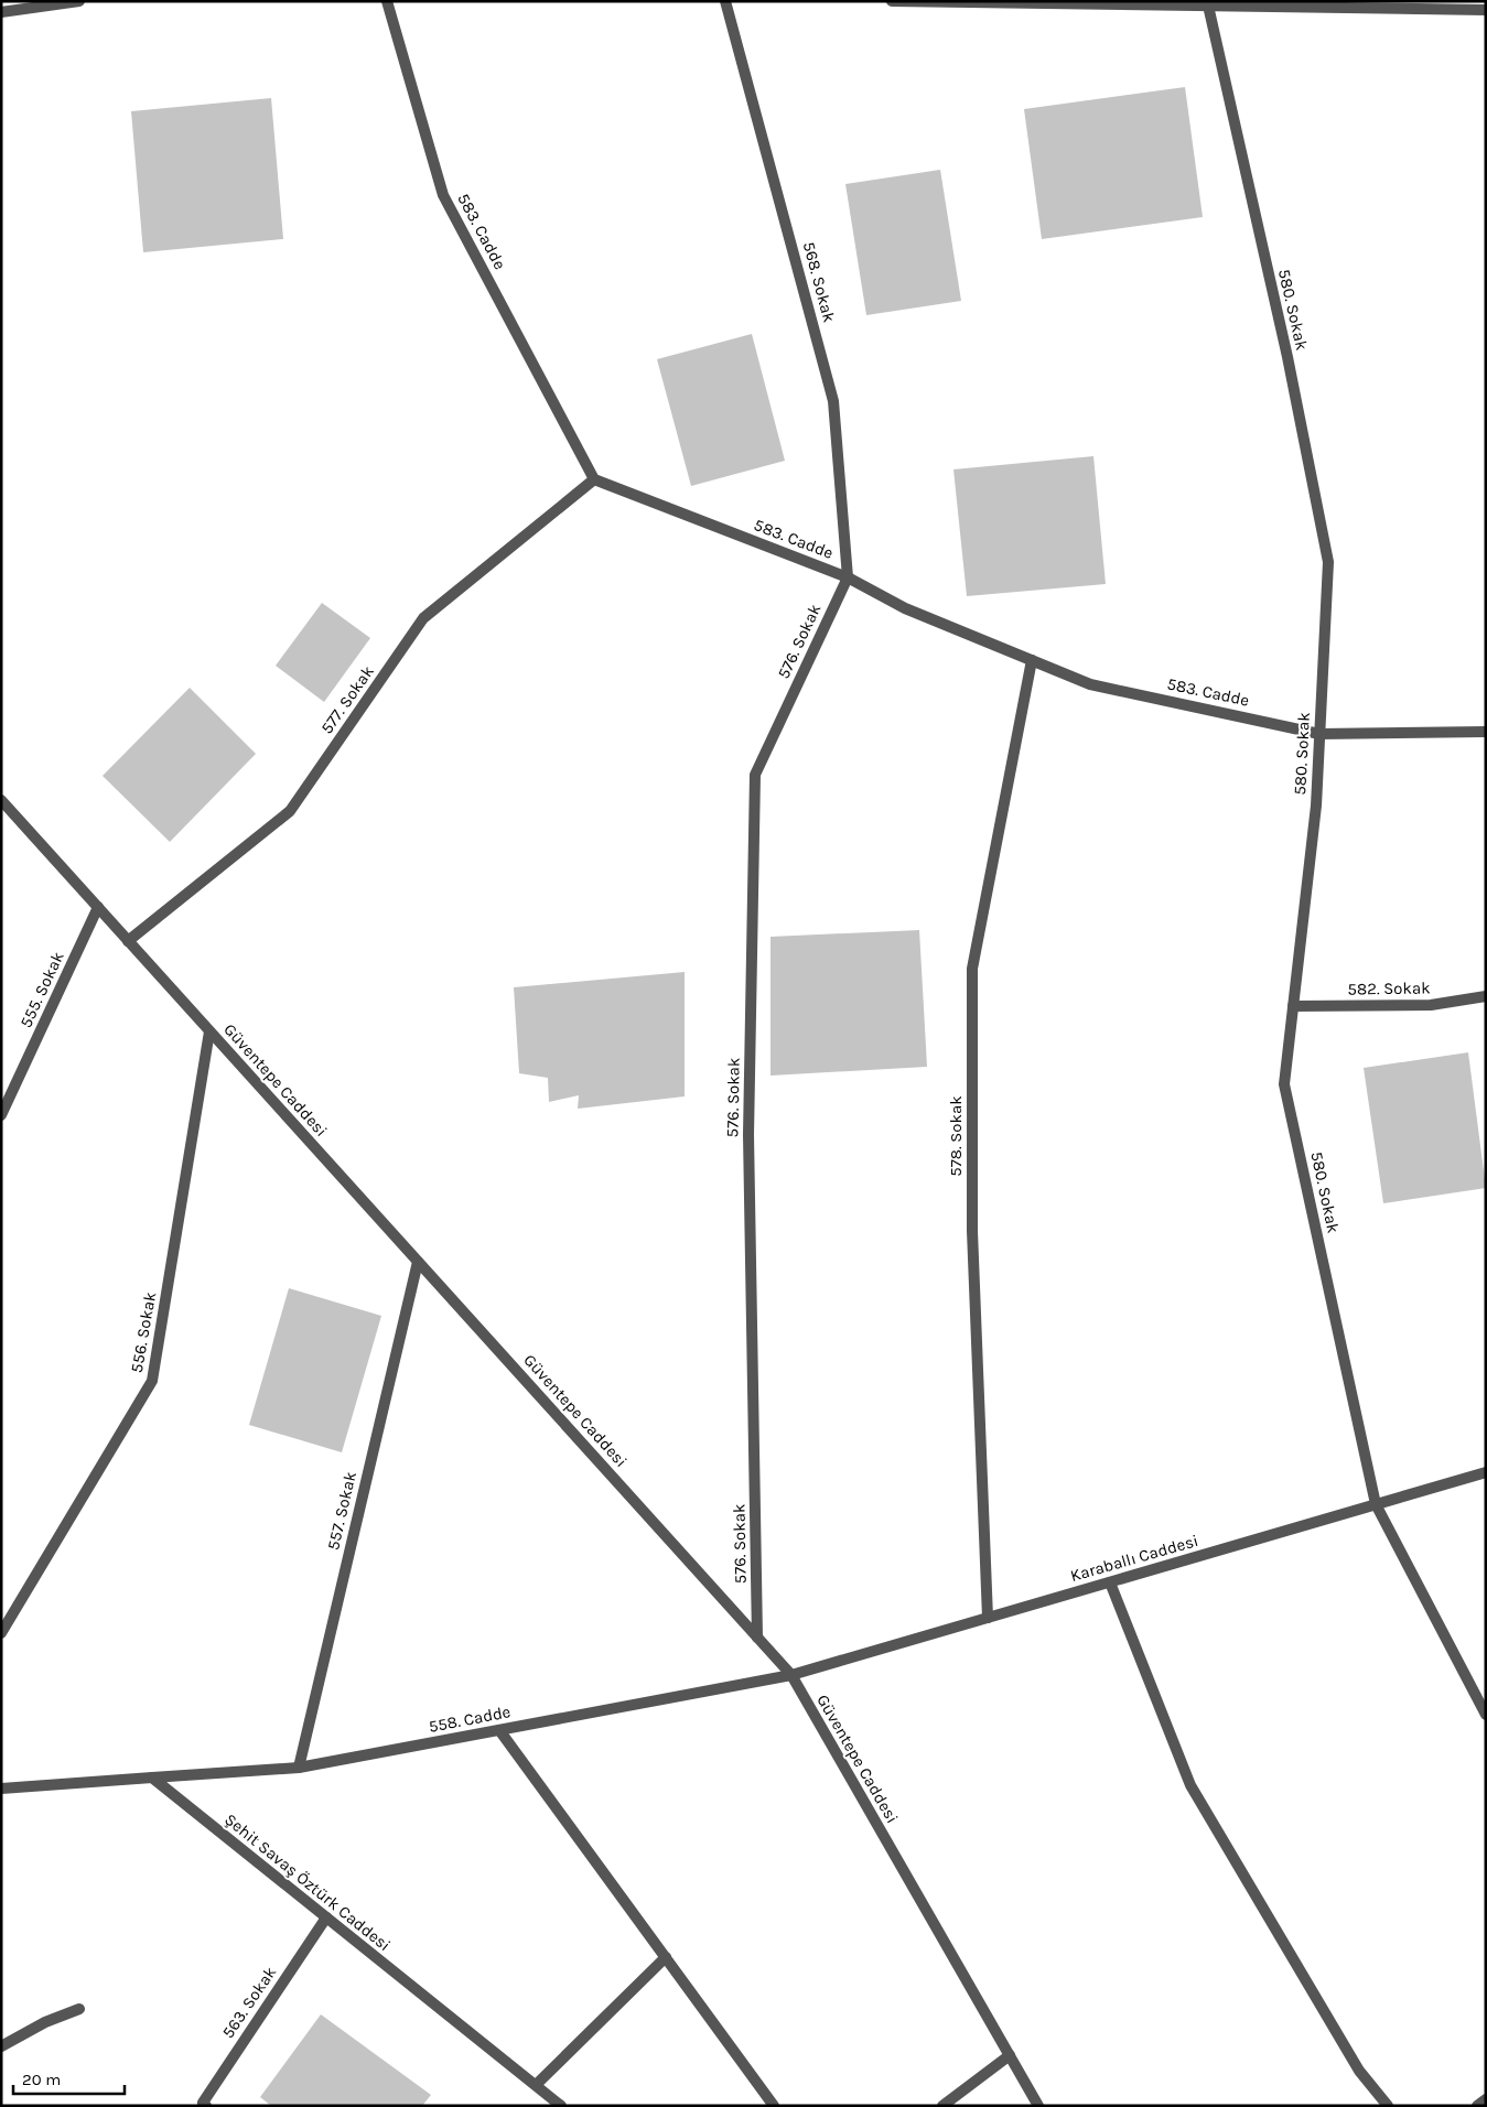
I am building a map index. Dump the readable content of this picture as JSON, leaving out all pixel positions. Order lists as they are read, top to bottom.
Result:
{
  "streets": {
    "street": [
      "583. Cadde",
      "568. Sokak",
      "580. Sokak",
      "576. Sokak",
      "577. Sokak",
      "582. Sokak",
      "555. Sokak",
      "Güventepe Caddesi",
      "578. Sokak",
      "556. Sokak",
      "557. Sokak",
      "Karaballı Caddesi",
      "558. Cadde",
      "Şehit Savaş Öztürk Caddesi",
      "563. Sokak"
    ]
  },
  "crossings": [
    ["583. Cadde", "568. Sokak"],
    ["583. Cadde", "580. Sokak"],
    ["583. Cadde", "576. Sokak"],
    ["583. Cadde", "577. Sokak"],
    ["583. Cadde", "578. Sokak"],
    ["568. Sokak", "576. Sokak"],
    ["580. Sokak", "582. Sokak"],
    ["580. Sokak", "Karaballı Caddesi"],
    ["576. Sokak", "Güventepe Caddesi"],
    ["577. Sokak", "Güventepe Caddesi"],
    ["555. Sokak", "Güventepe Caddesi"],
    ["Güventepe Caddesi", "556. Sokak"],
    ["Güventepe Caddesi", "557. Sokak"],
    ["Güventepe Caddesi", "Karaballı Caddesi"],
    ["Güventepe Caddesi", "558. Cadde"],
    ["578. Sokak", "Karaballı Caddesi"],
    ["557. Sokak", "558. Cadde"],
    ["Karaballı Caddesi", "558. Cadde"],
    ["558. Cadde", "Şehit Savaş Öztürk Caddesi"],
    ["Şehit Savaş Öztürk Caddesi", "563. Sokak"]
  ],
  "scale_bar": "20 m"
}
